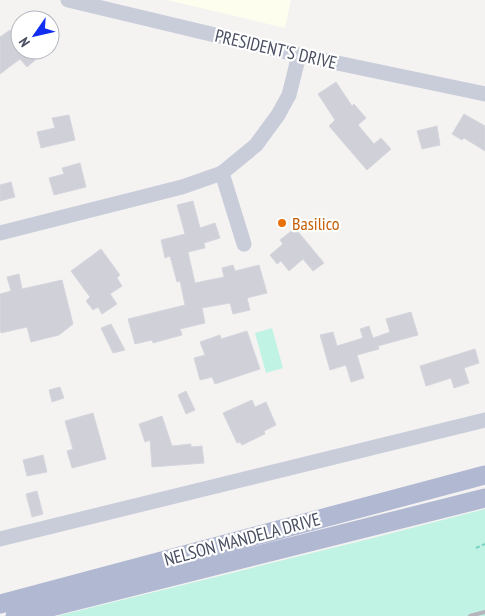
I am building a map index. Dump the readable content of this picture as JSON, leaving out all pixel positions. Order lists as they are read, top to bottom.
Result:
{
  "streets": {
    "main road": ["NELSON MANDELA DRIVE"],
    "street": ["PRESIDENT'S DRIVE"]
  },
  "places": ["Basilico"],
  "north": "bottom left"
}
